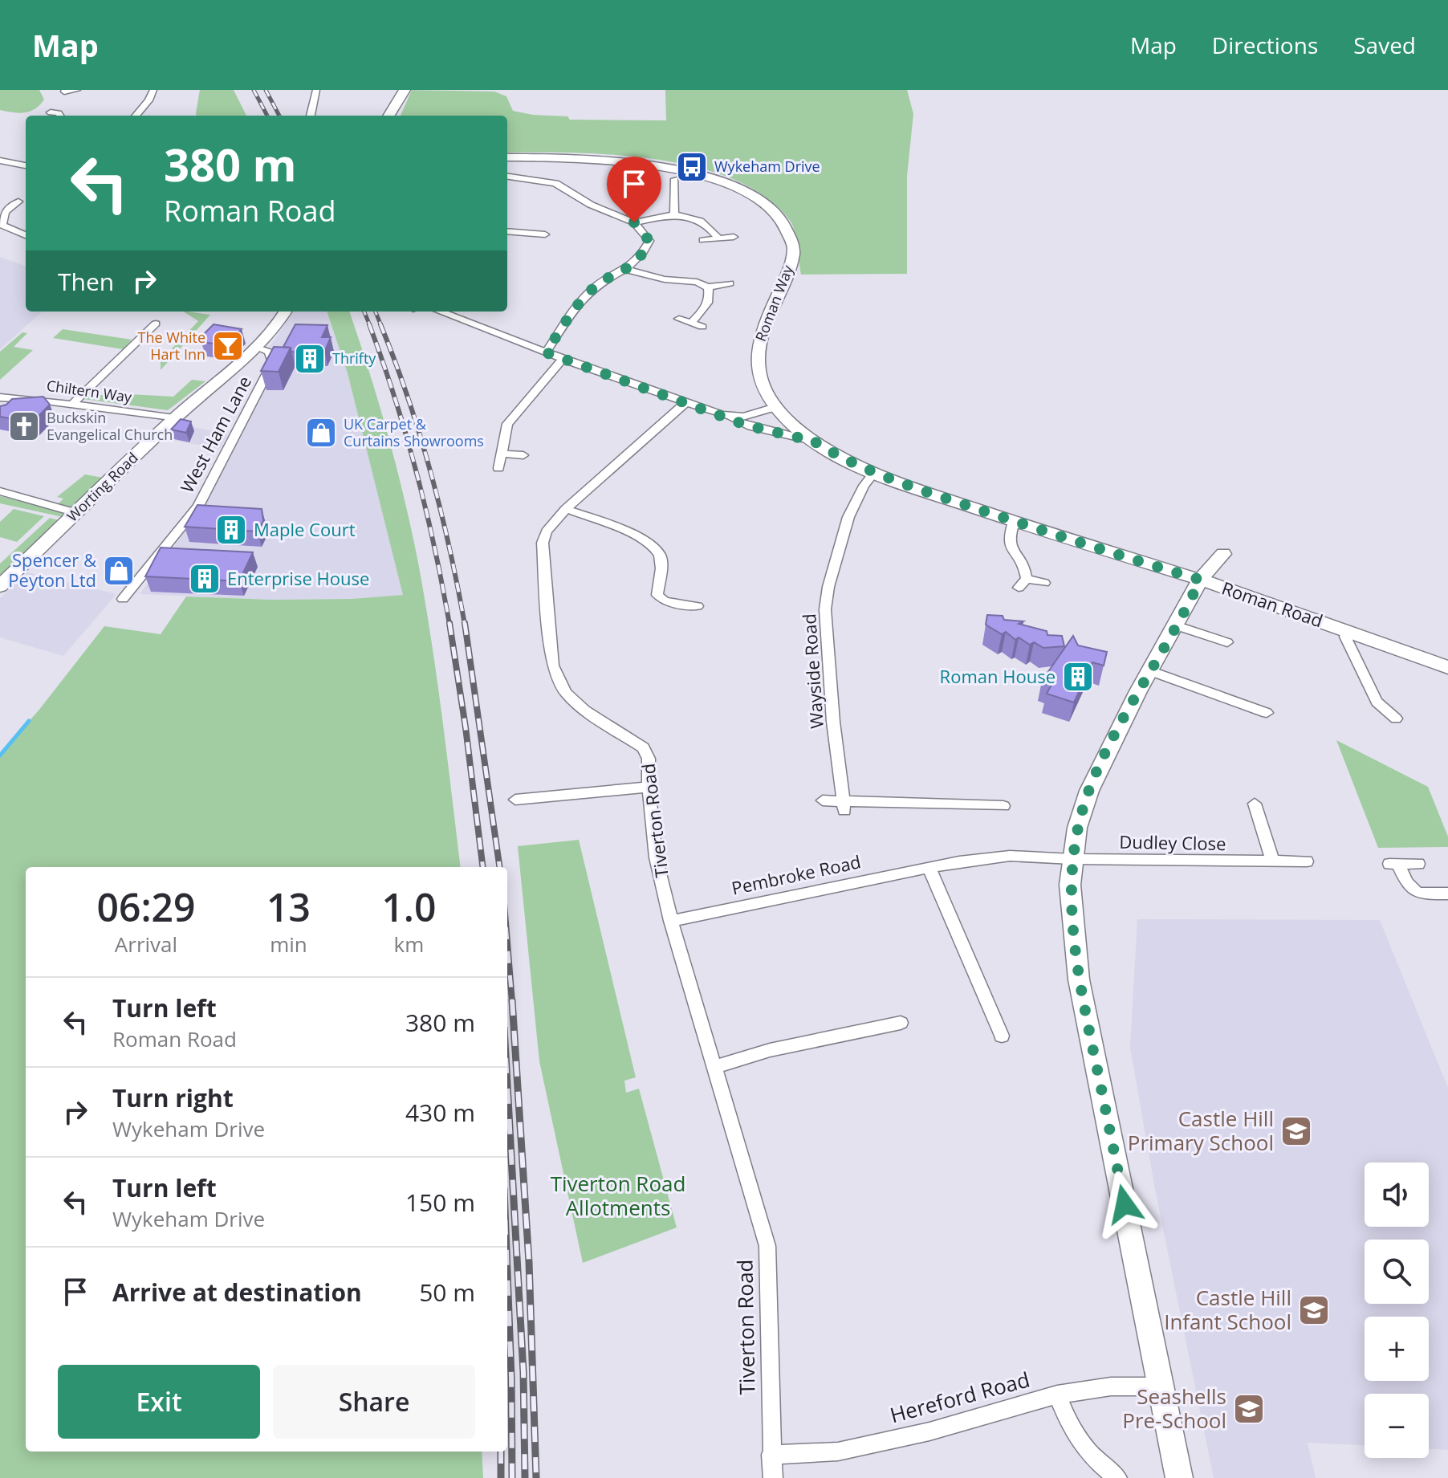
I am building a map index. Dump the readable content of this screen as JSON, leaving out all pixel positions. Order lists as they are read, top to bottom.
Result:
{
  "streets": {
    "street": [
      "Roman Way",
      "Chiltern Way",
      "West Ham Lane",
      "Worting Road",
      "Roman Road",
      "Wayside Road",
      "Tiverton Road",
      "Dudley Close",
      "Pembroke Road",
      "Hereford Road"
    ]
  },
  "crossings": [
    ["Roman Way", "Roman Road"],
    ["Chiltern Way", "Worting Road"],
    ["West Ham Lane", "Worting Road"],
    ["Roman Road", "Wayside Road"],
    ["Roman Road", "Tiverton Road"],
    ["Tiverton Road", "Pembroke Road"],
    ["Tiverton Road", "Hereford Road"],
    ["Dudley Close", "Pembroke Road"]
  ],
  "parks": ["Tiverton Road Allotments"],
  "places": {
    "bus stop": ["Wykeham Drive"],
    "bar": ["The White Hart Inn"],
    "building": [
      "Thrifty",
      "Maple Court",
      "Enterprise House",
      "Roman House"
    ],
    "church": ["Buckskin Evangelical Church"],
    "shop": ["UK Carpet & Curtains Showrooms", "Spencer & Peyton Ltd"],
    "school or university": ["Castle Hill Primary School", "Castle Hill Infant School", "Seashells Pre-School"]
  },
  "page": {
    "header": "Map",
    "nav": ["Map", "Directions", "Saved"],
    "turn": ["380 m", "Roman Road"],
    "then": "Then",
    "eta": [
      "06:29",
      "Arrival",
      "13",
      "min",
      "1.0",
      "km"
    ],
    "list": [
      {
        "name": "Turn left",
        "note": "Roman Road",
        "value": "380 m"
      },
      {
        "name": "Turn right",
        "note": "Wykeham Drive",
        "value": "430 m"
      },
      {
        "name": "Turn left",
        "note": "Wykeham Drive",
        "value": "150 m"
      },
      {
        "name": "Arrive at destination",
        "value": "50 m"
      }
    ],
    "map_buttons": ["+", "−"],
    "buttons": ["Exit", "Share"]
  }
}
